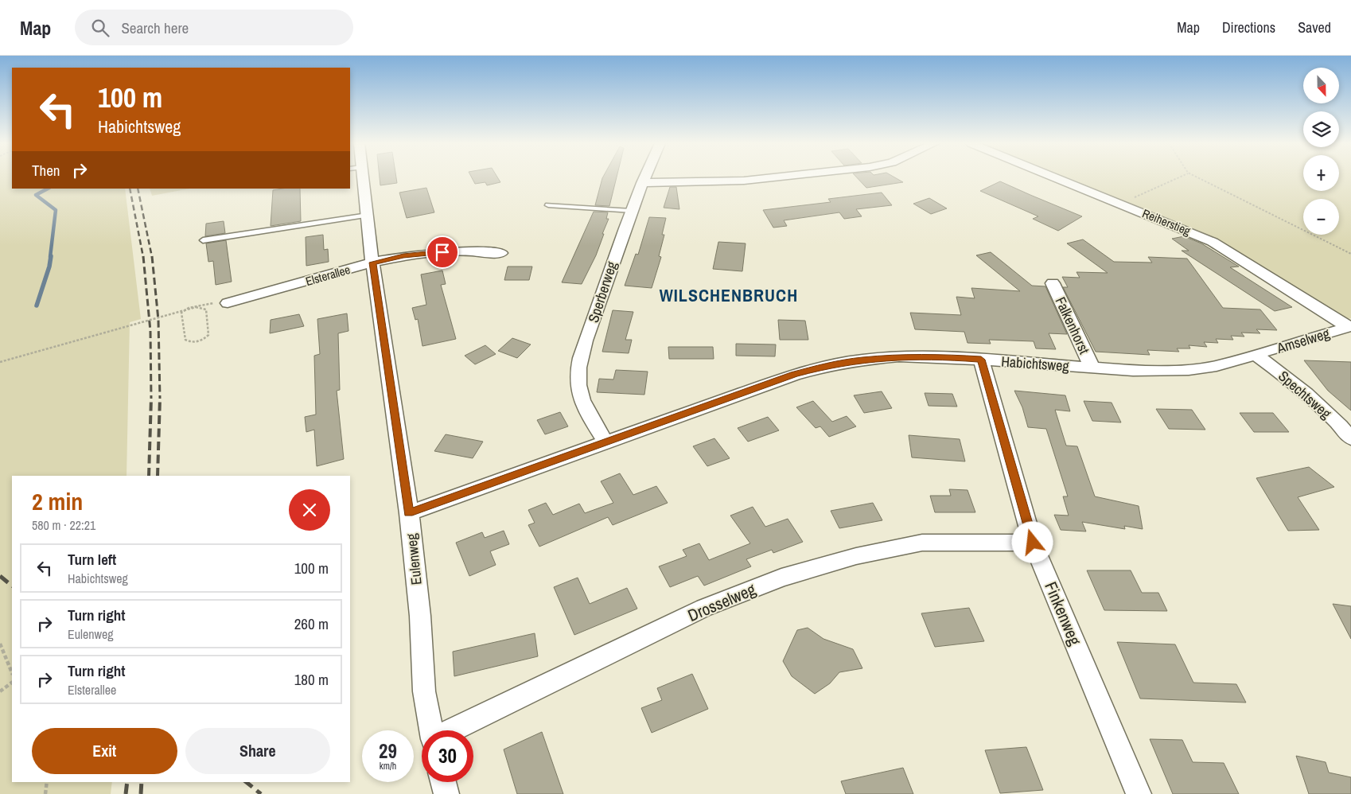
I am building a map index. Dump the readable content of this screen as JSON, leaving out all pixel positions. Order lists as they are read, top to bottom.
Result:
{
  "streets": {
    "street": [
      "Reiherstieg",
      "Elsterallee",
      "Sperberweg",
      "Falkenhorst",
      "Amselweg",
      "Habichtsweg",
      "Spechtsweg",
      "Eulenweg",
      "Drosselweg",
      "Finkenweg"
    ]
  },
  "crossings": [
    ["Reiherstieg", "Amselweg"],
    ["Elsterallee", "Eulenweg"],
    ["Sperberweg", "Habichtsweg"],
    ["Falkenhorst", "Habichtsweg"],
    ["Amselweg", "Habichtsweg"],
    ["Amselweg", "Spechtsweg"],
    ["Habichtsweg", "Spechtsweg"],
    ["Habichtsweg", "Eulenweg"],
    ["Habichtsweg", "Finkenweg"],
    ["Drosselweg", "Finkenweg"]
  ],
  "districts": ["WILSCHENBRUCH"],
  "north": "bottom",
  "page": {
    "header": "Map",
    "search": "Search here",
    "nav": ["Map", "Directions", "Saved"],
    "map_buttons": ["+", "−"],
    "turn": ["100 m", "Habichtsweg"],
    "then": "Then",
    "heading": ["2 min", "580 m · 22:21"],
    "list": [
      {
        "name": "Turn left",
        "note": "Habichtsweg",
        "value": "100 m"
      },
      {
        "name": "Turn right",
        "note": "Eulenweg",
        "value": "260 m"
      },
      {
        "name": "Turn right",
        "note": "Elsterallee",
        "value": "180 m"
      }
    ],
    "buttons": ["Exit", "Share"],
    "speed": "29 km/h",
    "limit": "30"
  }
}
